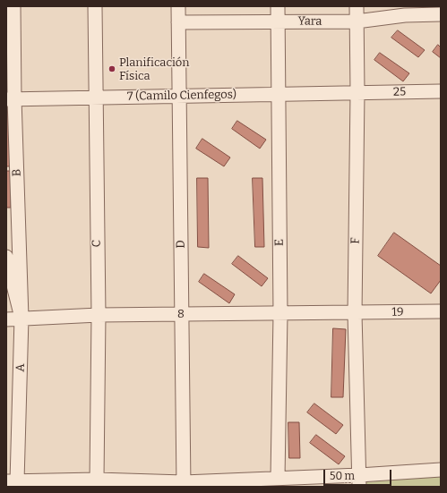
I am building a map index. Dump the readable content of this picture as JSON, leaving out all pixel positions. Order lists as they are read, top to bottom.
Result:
{
  "streets": {
    "street": [
      "Yara",
      "25",
      "7 (Camilo Cienfegos)",
      "B",
      "F",
      "E",
      "C",
      "D",
      "19",
      "8",
      "A"
    ]
  },
  "crossings": [
    ["Yara", "F"],
    ["Yara", "E"],
    ["Yara", "D"],
    ["25", "7 (Camilo Cienfegos)"],
    ["25", "F"],
    ["7 (Camilo Cienfegos)", "B"],
    ["7 (Camilo Cienfegos)", "F"],
    ["7 (Camilo Cienfegos)", "E"],
    ["7 (Camilo Cienfegos)", "C"],
    ["7 (Camilo Cienfegos)", "D"],
    ["B", "8"],
    ["B", "A"],
    ["F", "19"],
    ["F", "8"],
    ["E", "8"],
    ["C", "8"],
    ["D", "8"],
    ["19", "8"],
    ["8", "A"]
  ],
  "places": ["Planificación Física"],
  "scale_bar": "50 m"
}
